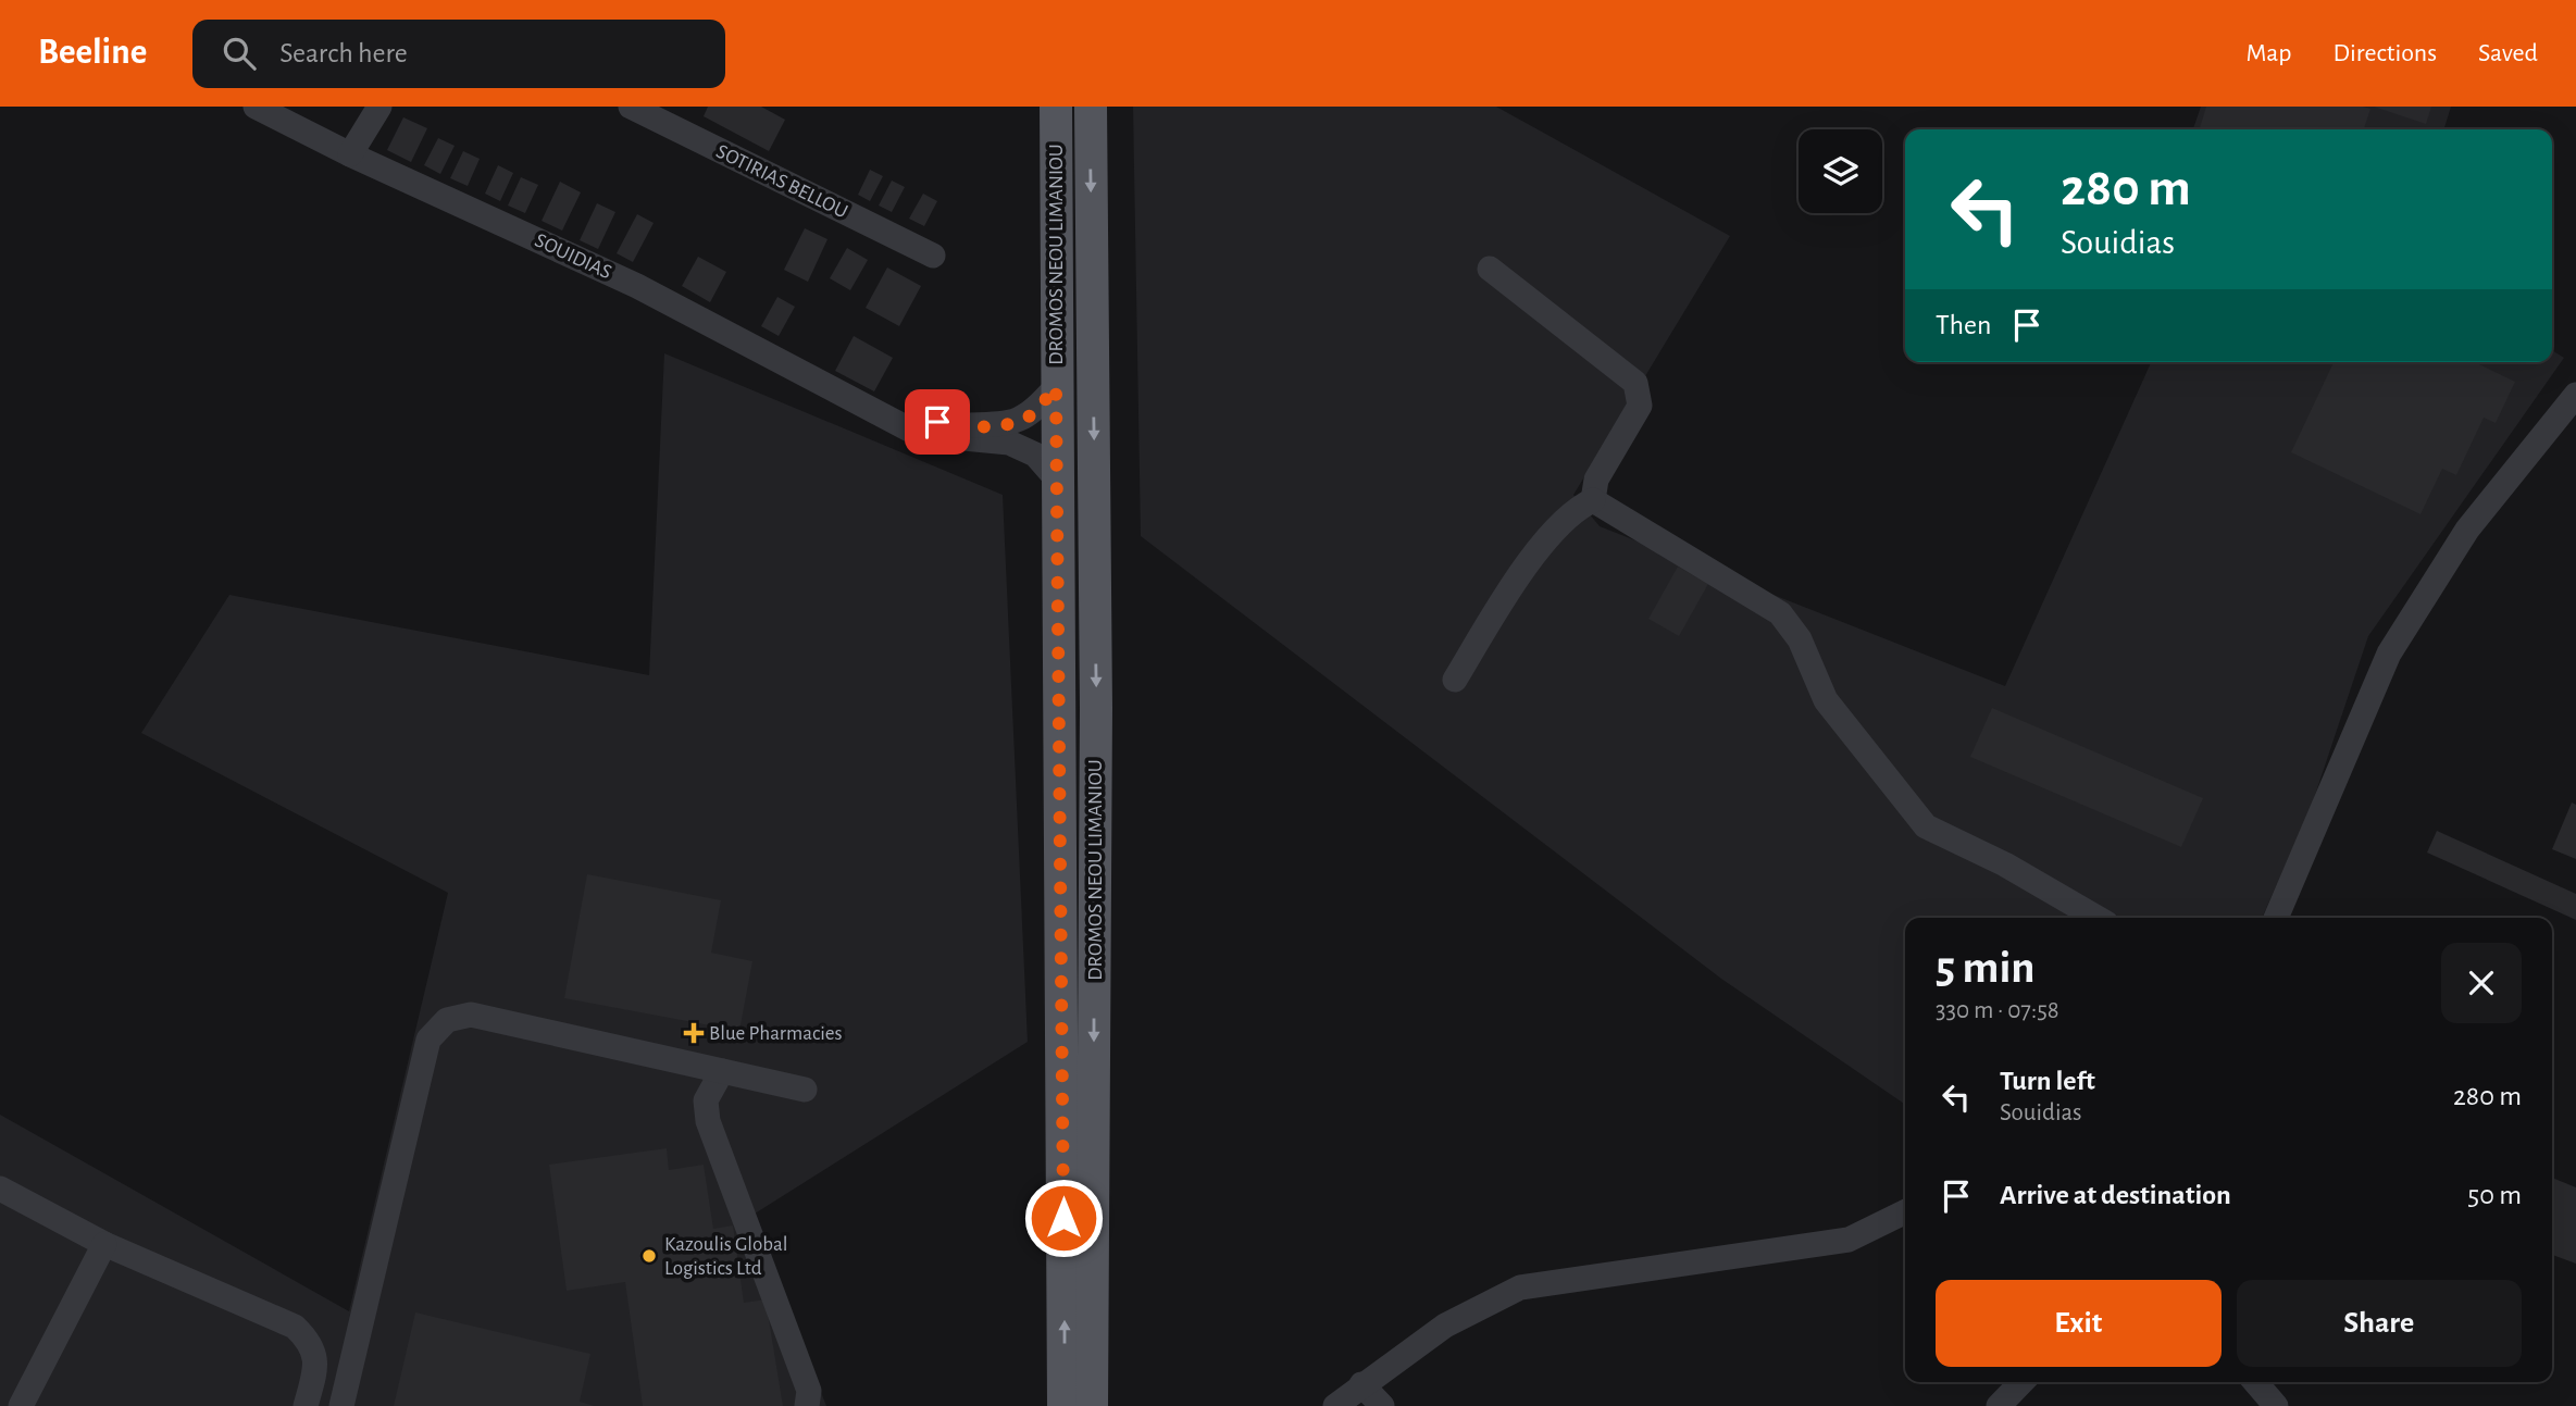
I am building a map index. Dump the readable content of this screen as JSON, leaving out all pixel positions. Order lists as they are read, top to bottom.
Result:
{
  "streets": {
    "main road": ["DROMOS NEOU LIMANIOU"],
    "street": ["SOTIRIAS BELLOU", "SOUIDIAS"]
  },
  "crossings": [
    ["DROMOS NEOU LIMANIOU", "SOUIDIAS"]
  ],
  "places": {
    "health": ["Blue Pharmacies"],
    "other": ["Kazoulis Global Logistics Ltd"]
  },
  "page": {
    "header": "Beeline",
    "search": "Search here",
    "nav": ["Map", "Directions", "Saved"],
    "turn": ["280 m", "Souidias"],
    "then": "Then",
    "heading": ["5 min", "330 m · 07:58"],
    "list": [
      {
        "name": "Turn left",
        "note": "Souidias",
        "value": "280 m"
      },
      {
        "name": "Arrive at destination",
        "value": "50 m"
      }
    ],
    "buttons": ["Exit", "Share"]
  }
}
